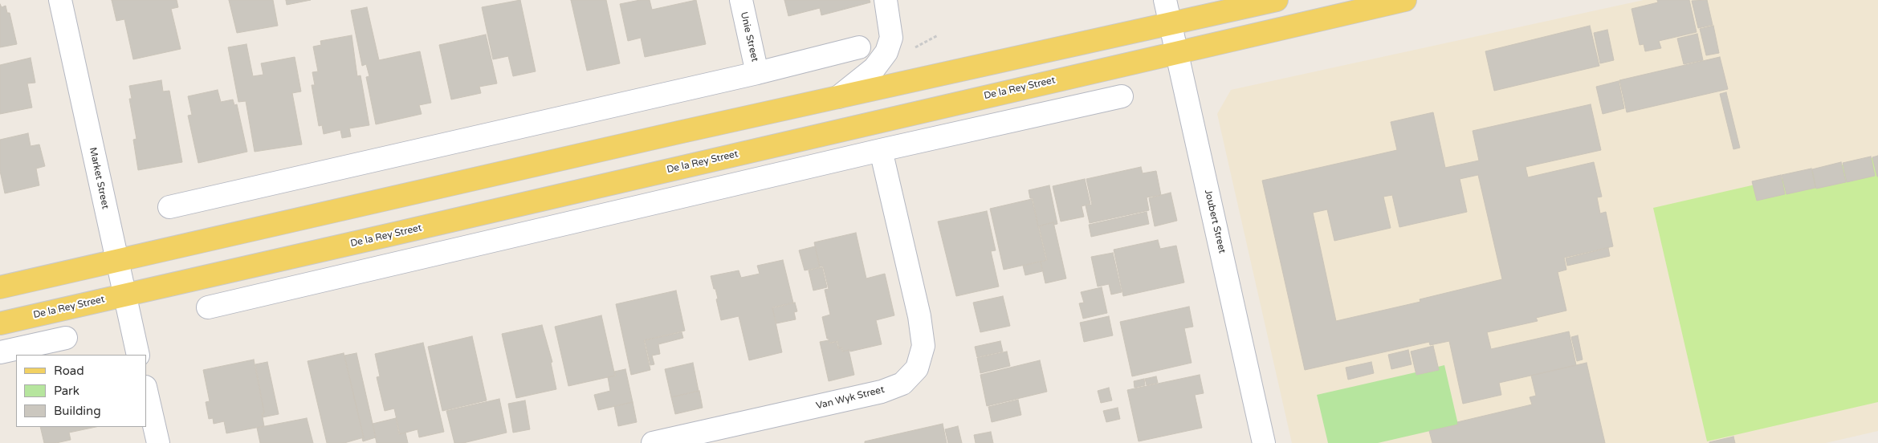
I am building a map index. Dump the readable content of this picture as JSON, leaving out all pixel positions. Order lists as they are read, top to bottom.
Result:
{
  "streets": {
    "main road": ["De la Rey Street"],
    "street": [
      "Unie Street",
      "Market Street",
      "Joubert Street",
      "Van Wyk Street"
    ]
  },
  "crossings": [
    ["De la Rey Street", "Market Street"],
    ["De la Rey Street", "Joubert Street"]
  ],
  "legend": ["Road", "Park", "Building"]
}
